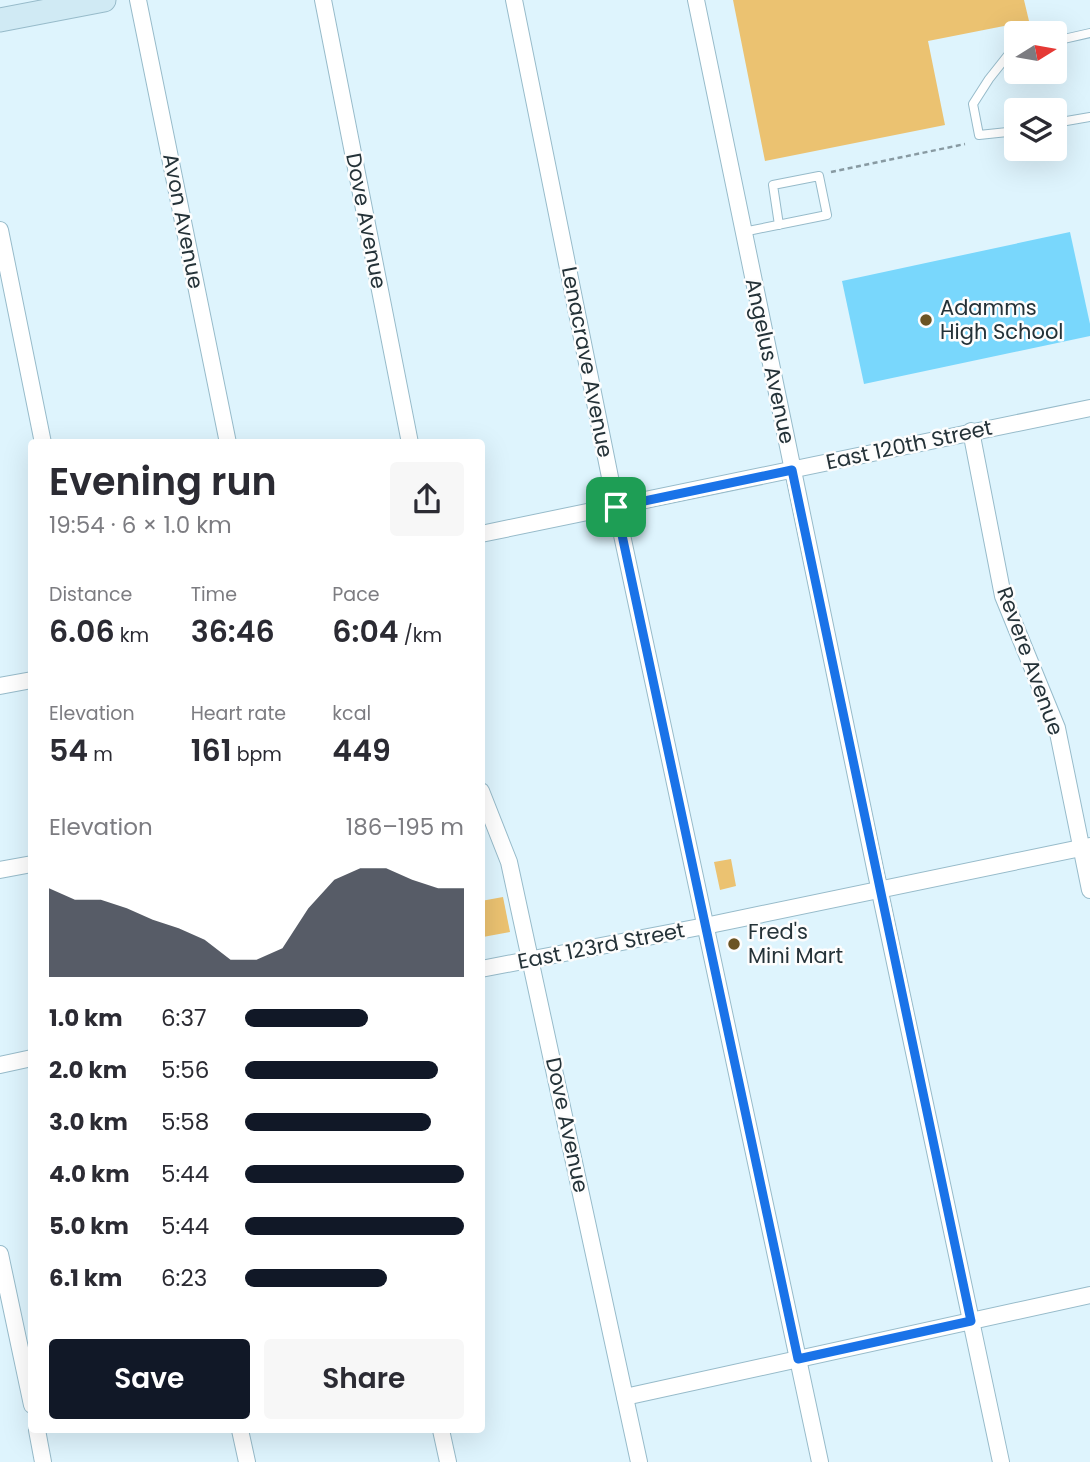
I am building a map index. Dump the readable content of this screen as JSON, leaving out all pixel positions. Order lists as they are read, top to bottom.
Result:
{
  "streets": {
    "street": [
      "Avon Avenue",
      "Dove Avenue",
      "Angelus Avenue",
      "Lenacrave Avenue",
      "East 120th Street",
      "Revere Avenue",
      "East 123rd Street"
    ]
  },
  "crossings": [
    ["Dove Avenue", "East 123rd Street"],
    ["Angelus Avenue", "East 120th Street"],
    ["Angelus Avenue", "East 123rd Street"],
    ["Lenacrave Avenue", "East 120th Street"],
    ["Lenacrave Avenue", "East 123rd Street"],
    ["East 120th Street", "Revere Avenue"],
    ["Revere Avenue", "East 123rd Street"]
  ],
  "places": ["Adamms High School", "Fred's Mini Mart"],
  "north": "right",
  "page": {
    "heading": ["Evening run", "19:54 · 6 × 1.0 km"],
    "stats": [
      ["Distance", "6.06 km"],
      ["Time", "36:46"],
      ["Pace", "6:04 /km"],
      ["Elevation", "54 m"],
      ["Heart rate", "161 bpm"],
      ["kcal", "449"]
    ],
    "chart": ["Elevation", "186–195 m"],
    "list": [
      {
        "name": "1.0 km",
        "note": "6:37"
      },
      {
        "name": "2.0 km",
        "note": "5:56"
      },
      {
        "name": "3.0 km",
        "note": "5:58"
      },
      {
        "name": "4.0 km",
        "note": "5:44"
      },
      {
        "name": "5.0 km",
        "note": "5:44"
      },
      {
        "name": "6.1 km",
        "note": "6:23"
      }
    ],
    "buttons": ["Save", "Share"]
  }
}
